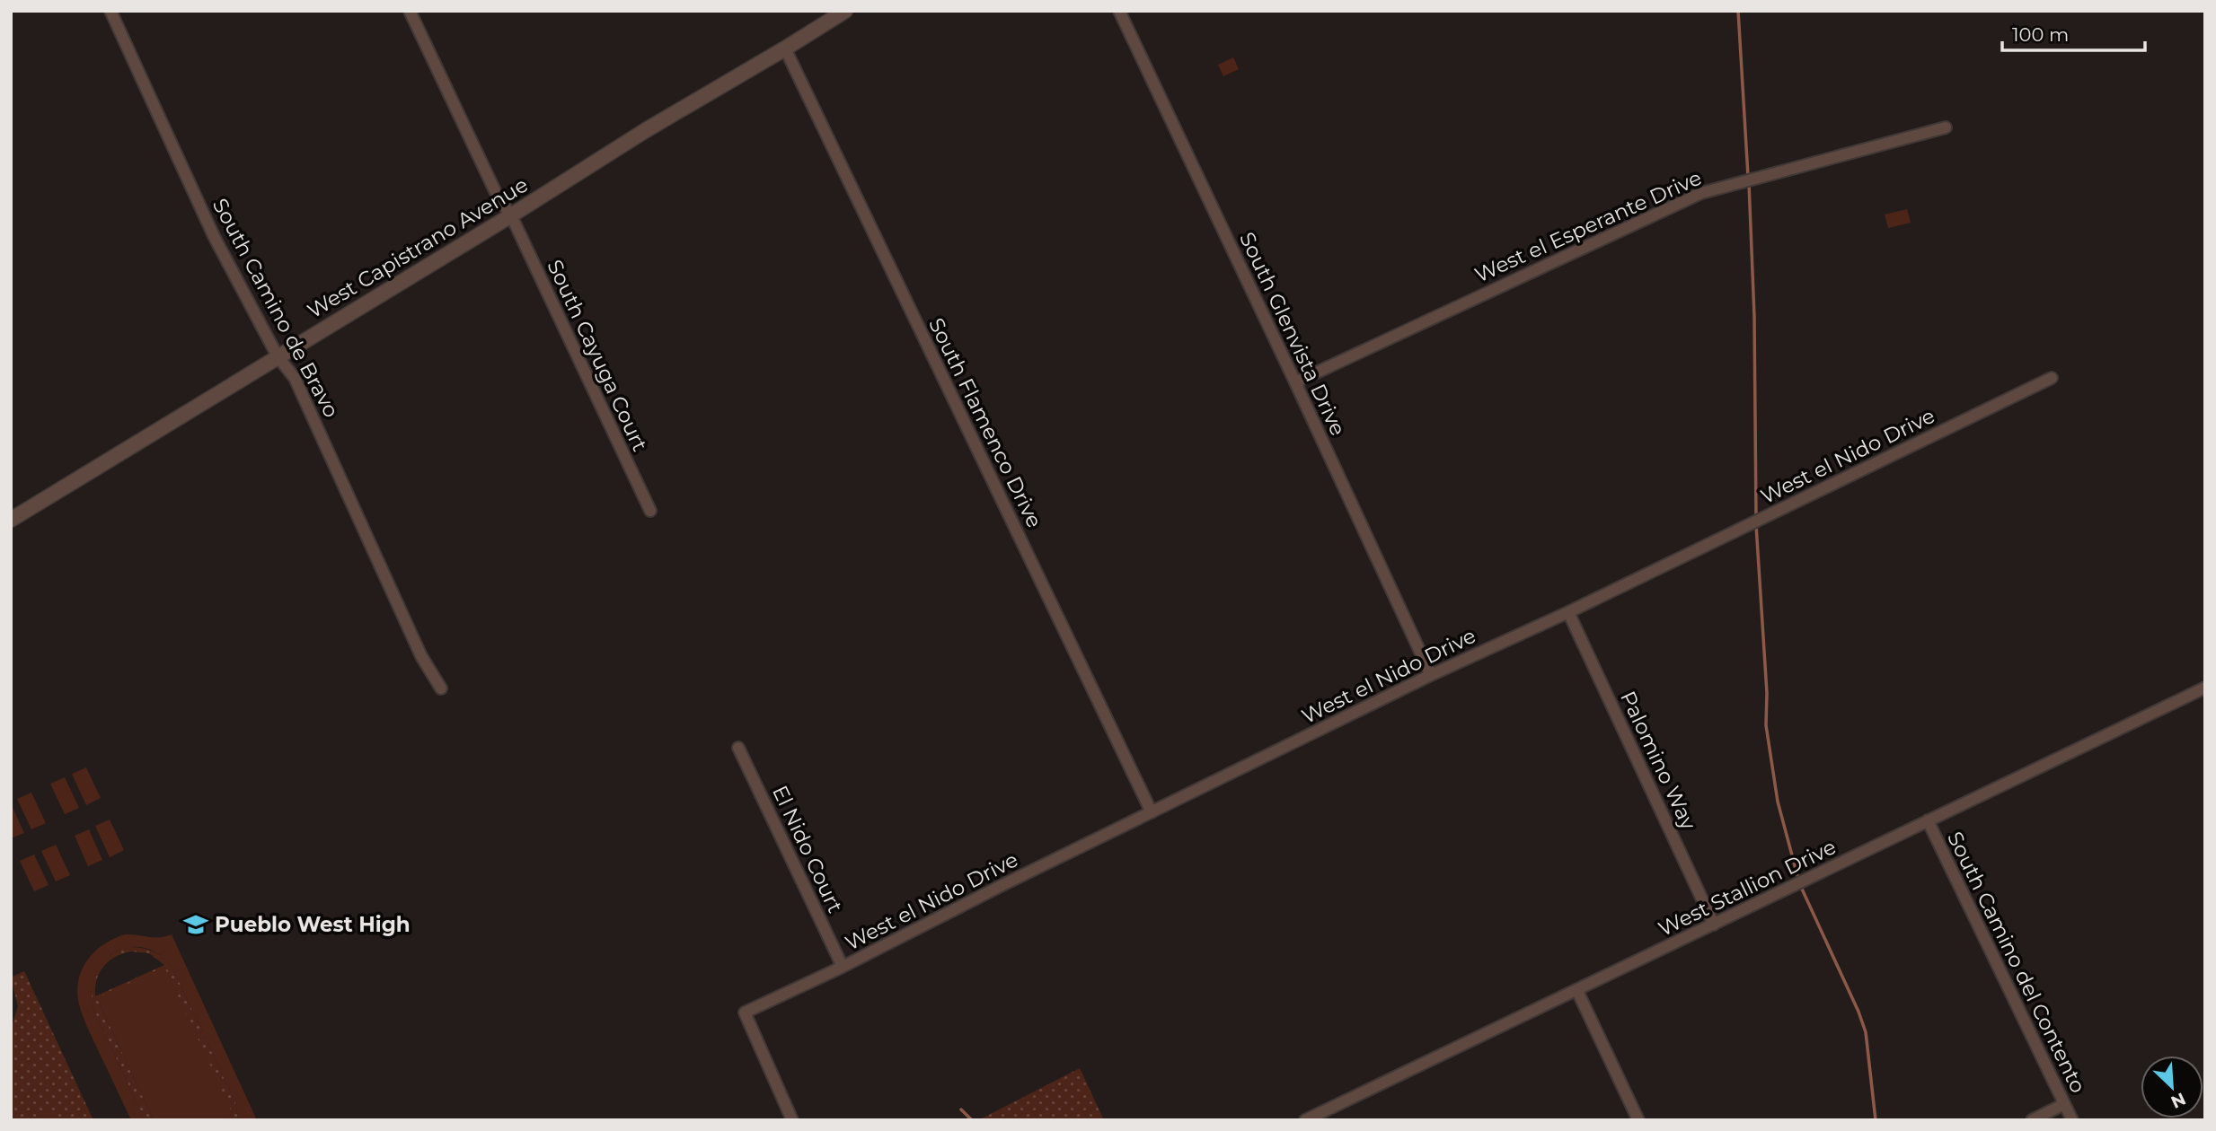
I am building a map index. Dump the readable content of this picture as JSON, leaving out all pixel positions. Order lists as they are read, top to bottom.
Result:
{
  "streets": {
    "street": [
      "West el Esperante Drive",
      "West Capistrano Avenue",
      "South Camino de Bravo",
      "South Glenvista Drive",
      "South Cayuga Court",
      "South Flamenco Drive",
      "West el Nido Drive",
      "Palomino Way",
      "El Nido Court",
      "West Stallion Drive",
      "South Camino del Contento"
    ]
  },
  "crossings": [
    ["West el Esperante Drive", "South Glenvista Drive"],
    ["West Capistrano Avenue", "South Camino de Bravo"],
    ["West Capistrano Avenue", "South Cayuga Court"],
    ["West Capistrano Avenue", "South Flamenco Drive"],
    ["South Glenvista Drive", "West el Nido Drive"],
    ["South Flamenco Drive", "West el Nido Drive"],
    ["West el Nido Drive", "Palomino Way"],
    ["West el Nido Drive", "El Nido Court"],
    ["Palomino Way", "West Stallion Drive"],
    ["West Stallion Drive", "South Camino del Contento"]
  ],
  "places": {
    "school or university": ["Pueblo West High"]
  },
  "scale_bar": "100 m",
  "north": "bottom right"
}
